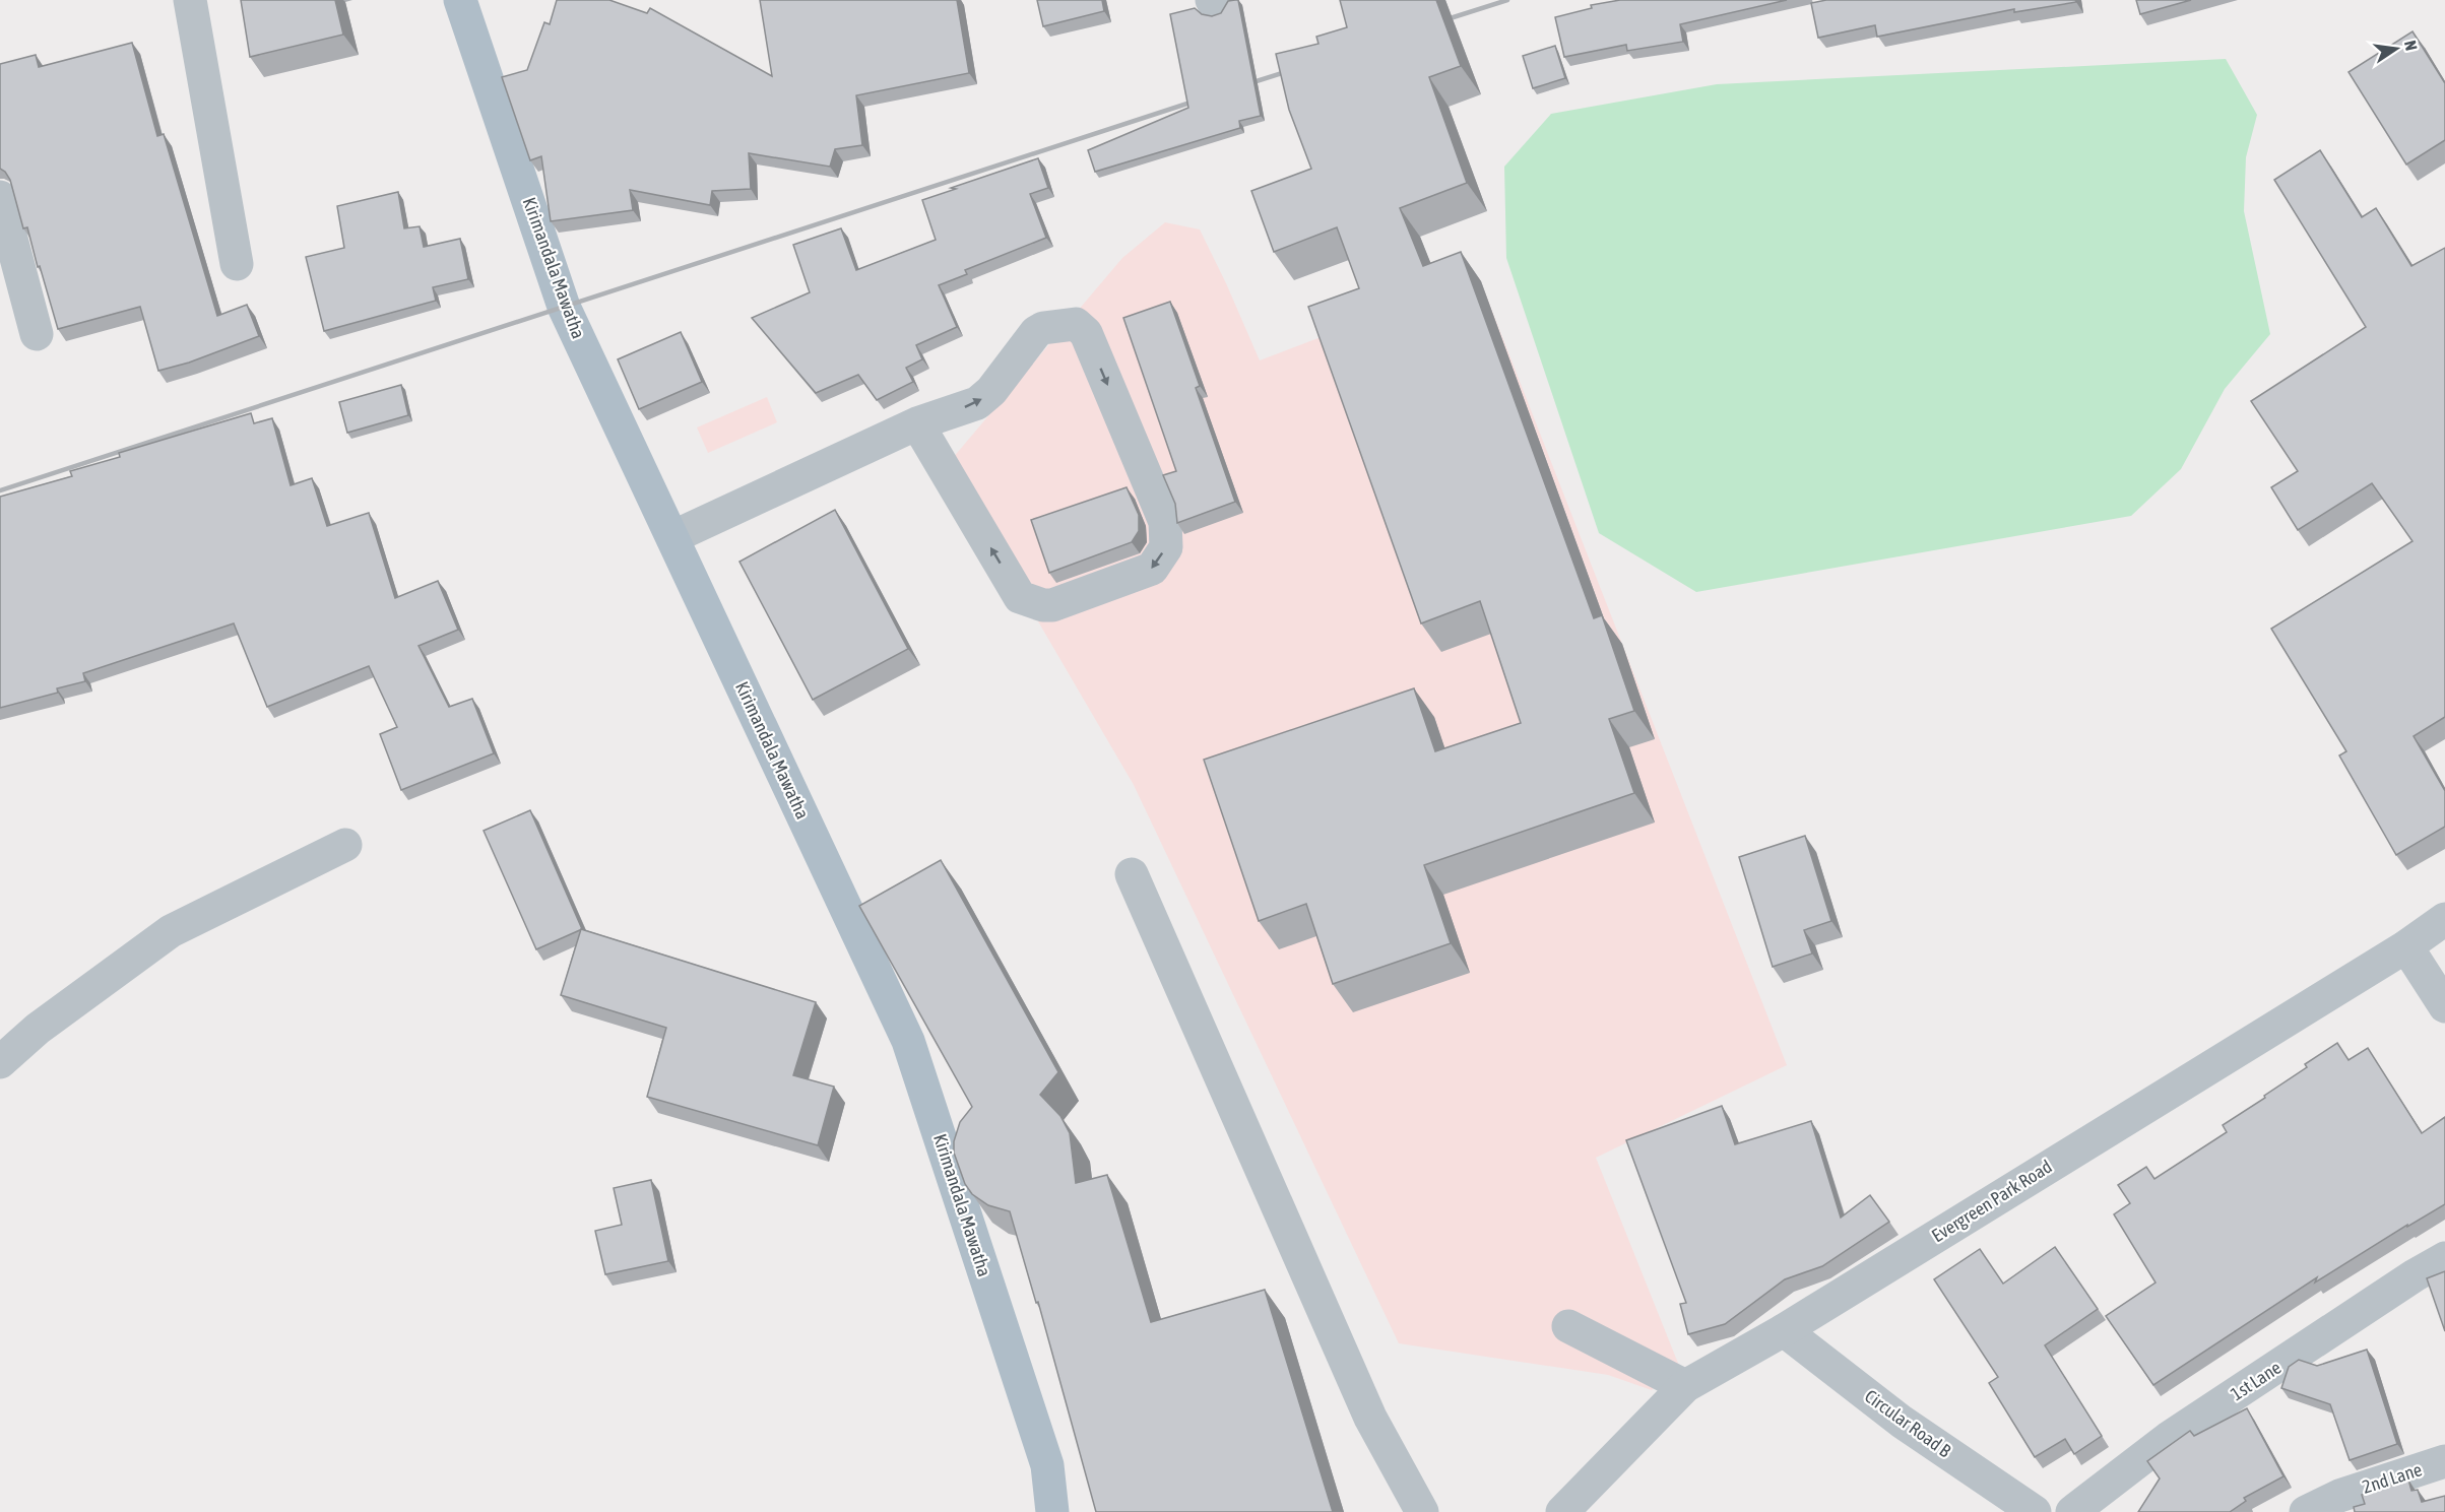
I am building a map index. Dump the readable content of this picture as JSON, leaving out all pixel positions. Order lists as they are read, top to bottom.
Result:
{
  "streets": {
    "main road": ["Kirimandala Mawatha"],
    "street": [
      "Evergreen Park Road",
      "1st Lane",
      "Circular Road B",
      "2nd Lane"
    ]
  },
  "crossings": [
    ["Evergreen Park Road", "Circular Road B"]
  ],
  "north": "right"
}
